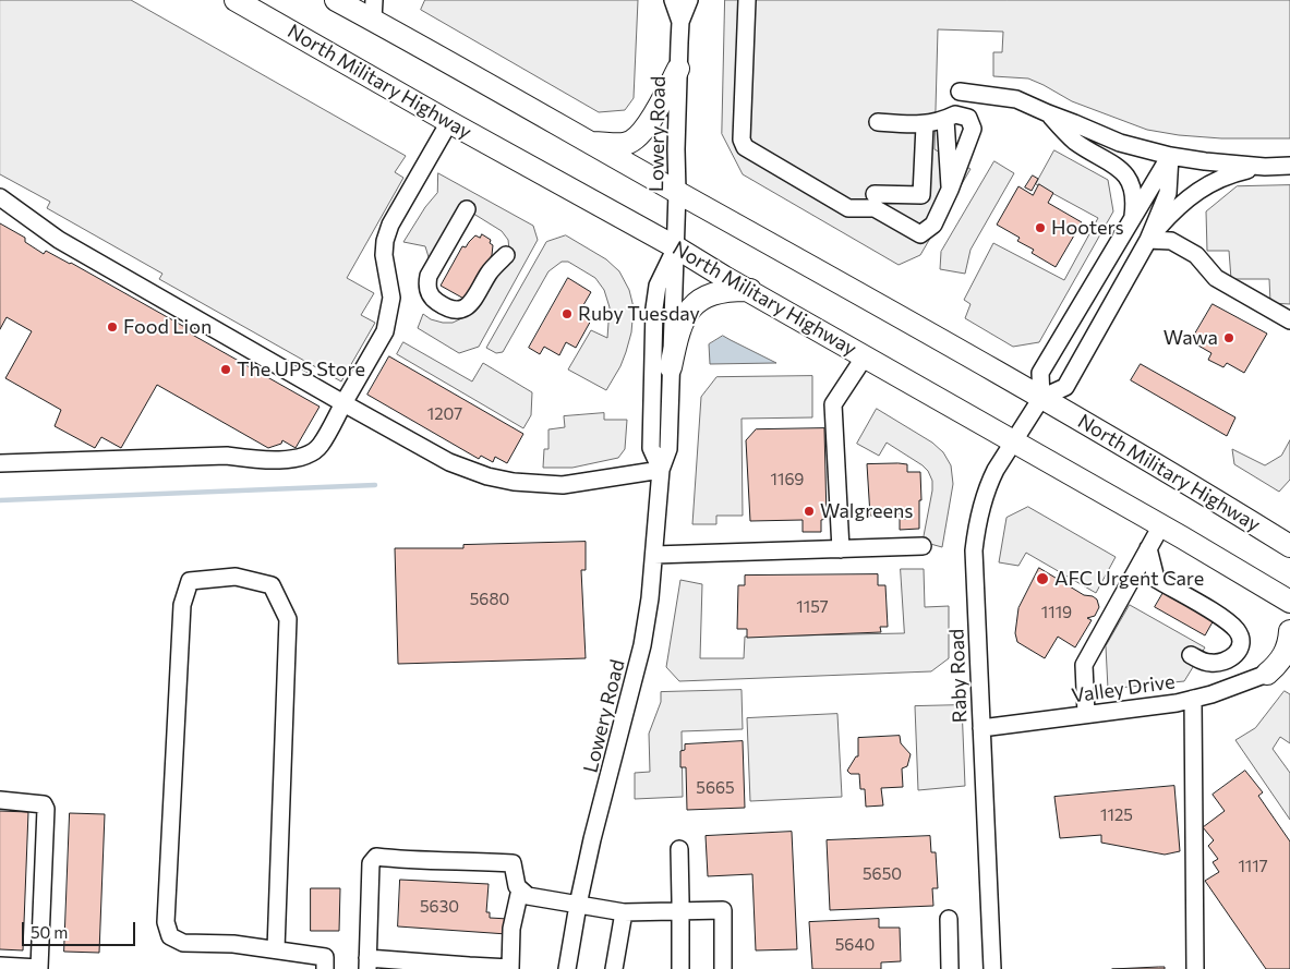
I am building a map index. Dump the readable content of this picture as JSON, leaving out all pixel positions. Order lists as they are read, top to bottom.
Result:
{
  "streets": {
    "main road": ["North Military Highway"],
    "street": ["Lowery Road", "Raby Road", "Valley Drive"]
  },
  "crossings": [
    ["North Military Highway", "Lowery Road"],
    ["North Military Highway", "Raby Road"],
    ["Raby Road", "Valley Drive"]
  ],
  "places": [
    "Hooters",
    "Ruby Tuesday",
    "Food Lion",
    "Wawa",
    "The UPS Store",
    "Walgreens",
    "AFC Urgent Care"
  ],
  "house_numbers": [
    "1207",
    "1169",
    "5680",
    "1157",
    "1119",
    "5665",
    "1125",
    "1117",
    "5650",
    "5630",
    "5640"
  ],
  "scale_bar": "50 m"
}
